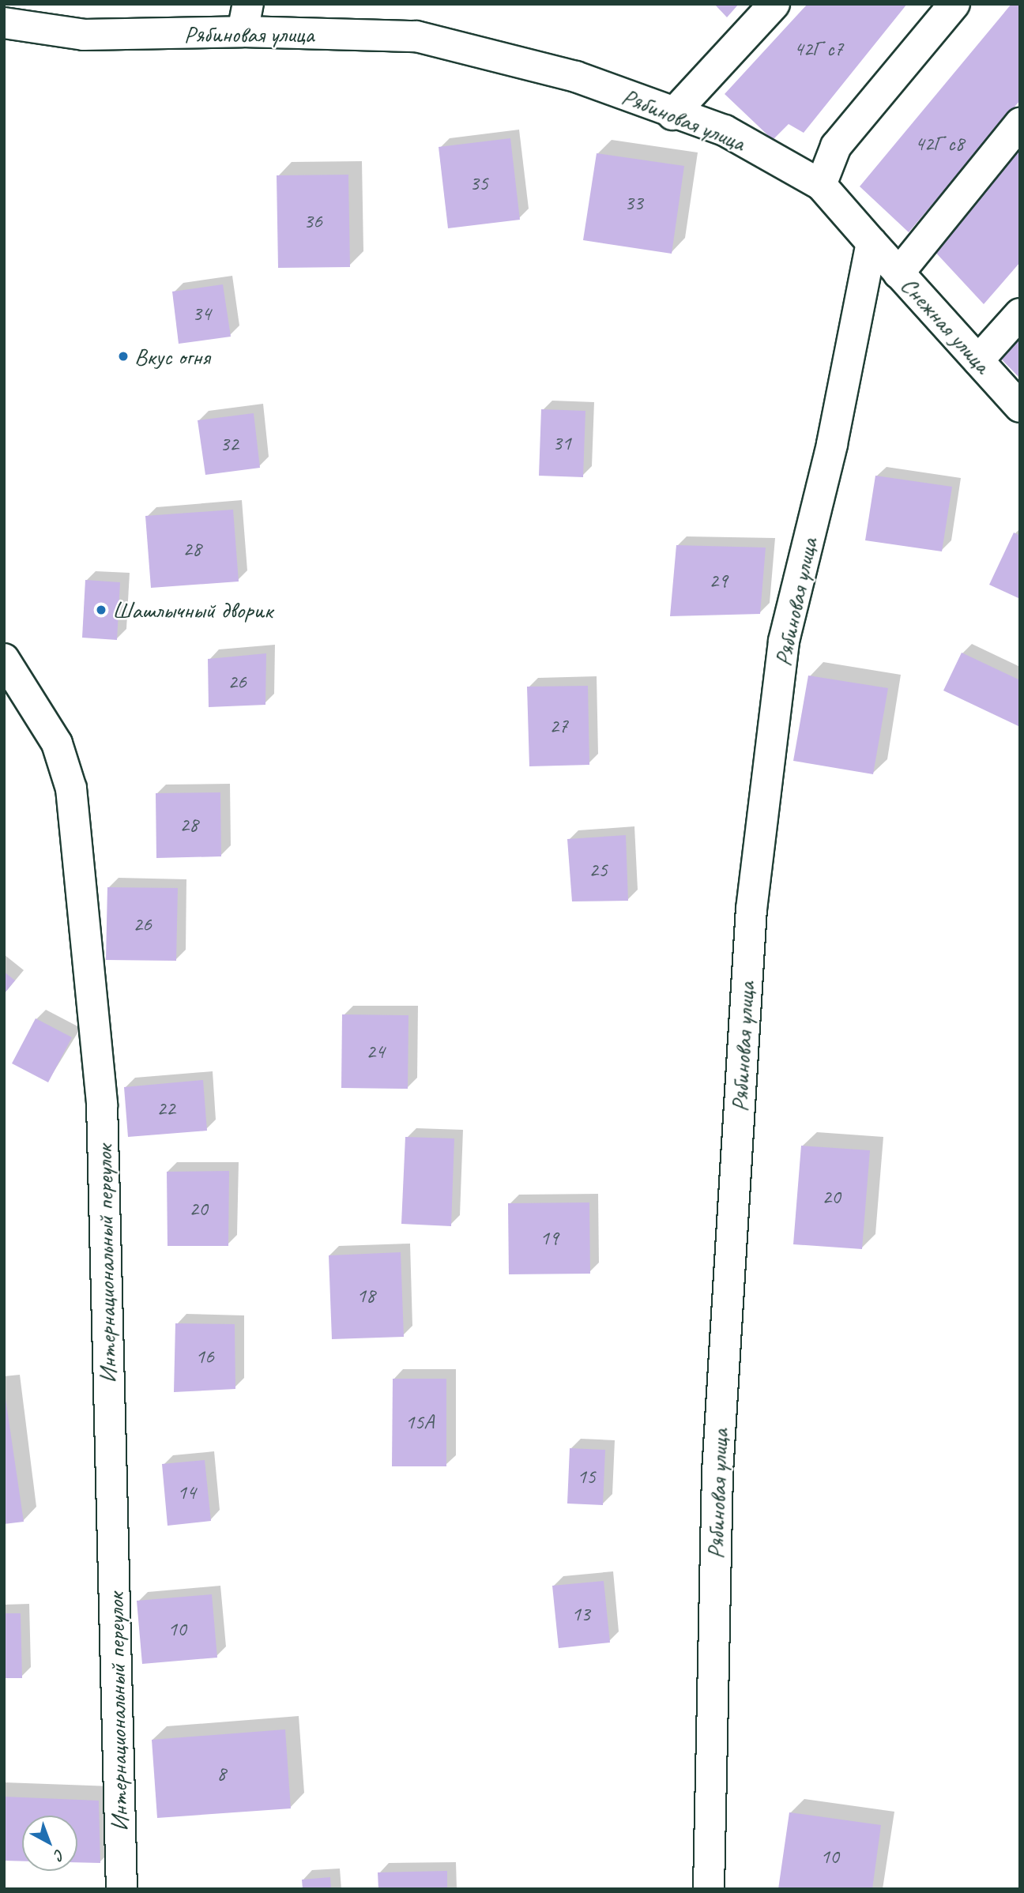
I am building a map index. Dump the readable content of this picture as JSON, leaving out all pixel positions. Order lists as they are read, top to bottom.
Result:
{
  "streets": {
    "street": ["Рябиновая улица", "Снежная улица", "Интернациональный переулок"]
  },
  "crossings": [
    ["Рябиновая улица", "Снежная улица"]
  ],
  "places": ["Вкус огня", "Шашлычный дворик"],
  "house_numbers": [
    "42Г с7",
    "42Г с8",
    "35",
    "33",
    "36",
    "34",
    "31",
    "32",
    "28",
    "29",
    "26",
    "27",
    "28",
    "25",
    "26",
    "24",
    "22",
    "20",
    "20",
    "19",
    "18",
    "16",
    "15А",
    "15",
    "14",
    "13",
    "10",
    "8",
    "10"
  ],
  "north": "bottom right"
}
